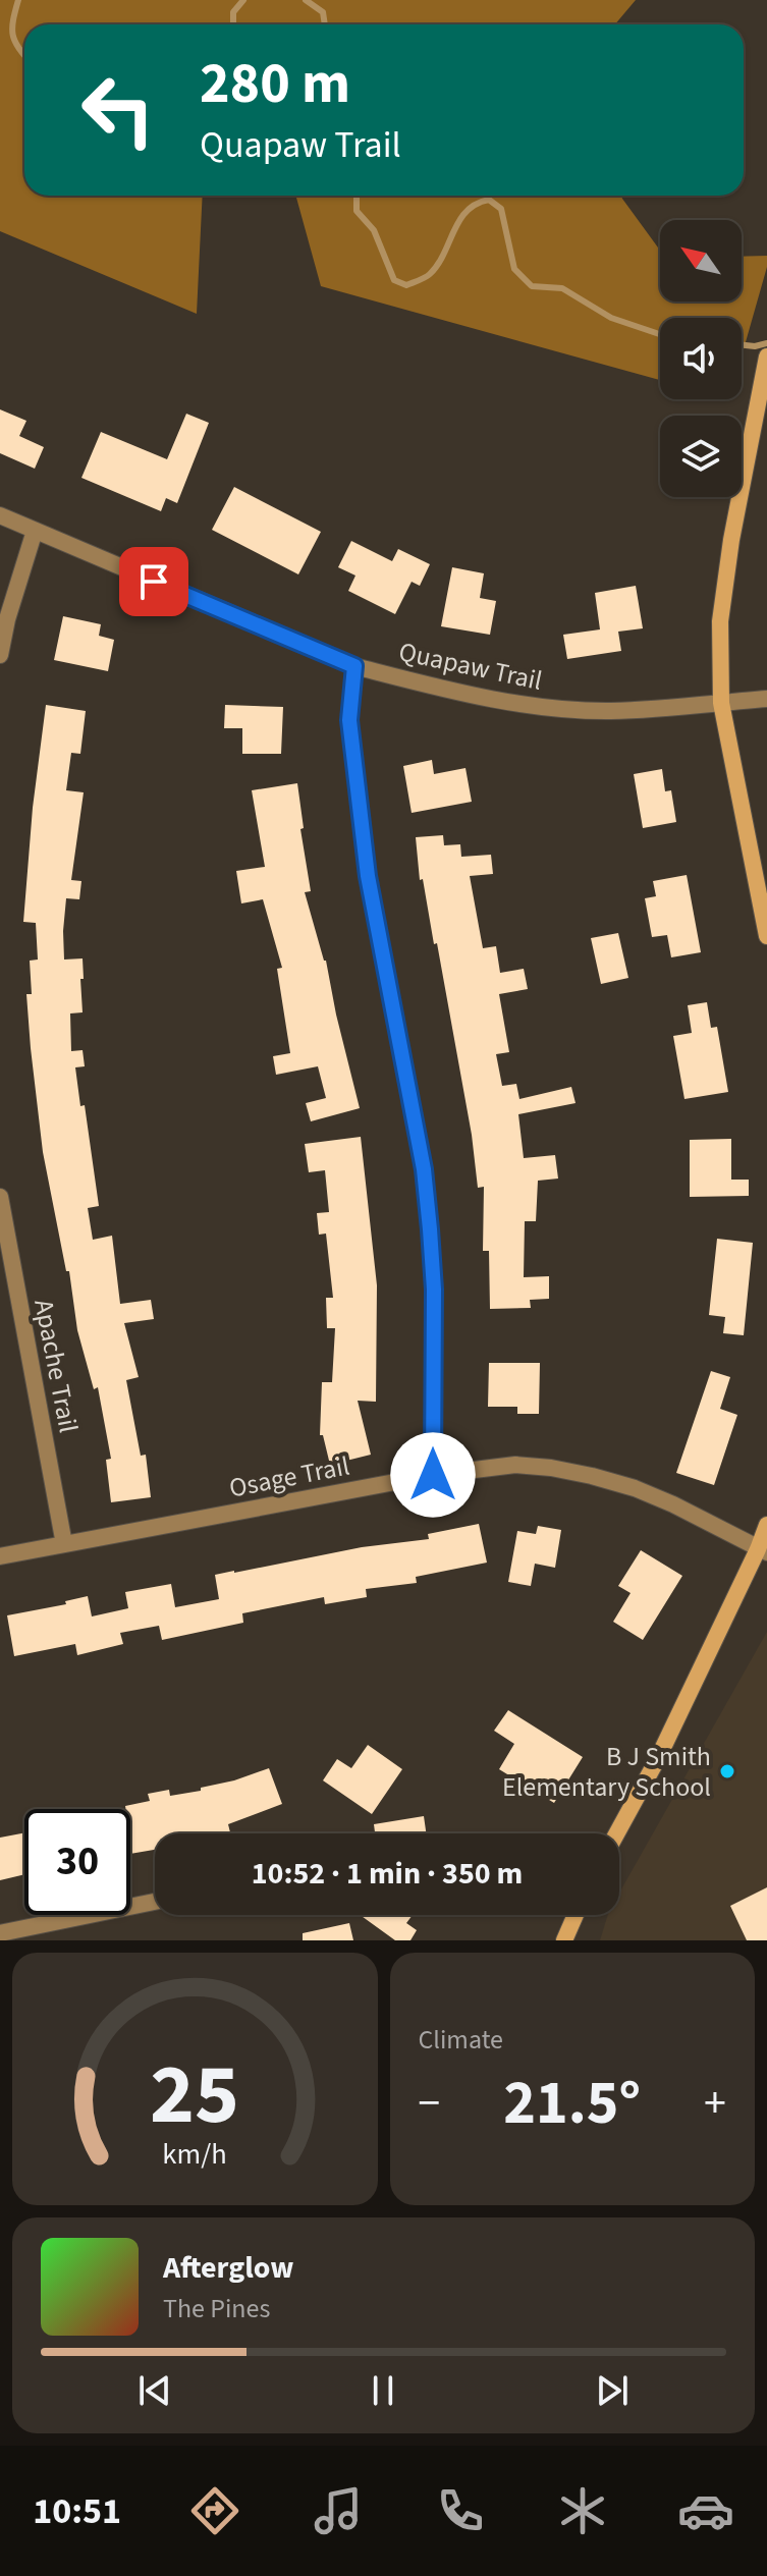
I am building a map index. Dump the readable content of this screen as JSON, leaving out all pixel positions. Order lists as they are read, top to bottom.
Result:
{
  "streets": {
    "street": ["Quapaw Trail", "Apache Trail", "Osage Trail"]
  },
  "crossings": [
    ["Apache Trail", "Osage Trail"]
  ],
  "places": ["B J Smith Elementary School"],
  "north": "top left",
  "page": {
    "turn": ["280 m", "Quapaw Trail"],
    "limit": "30",
    "trip": "10:52 · 1 min · 350 m",
    "tile": "Climate",
    "heat": ["−", "21.5°", "+"],
    "song": ["Afterglow", "The Pines"],
    "tabs": "10:51",
    "gauge": ["25", "km/h"]
  }
}
